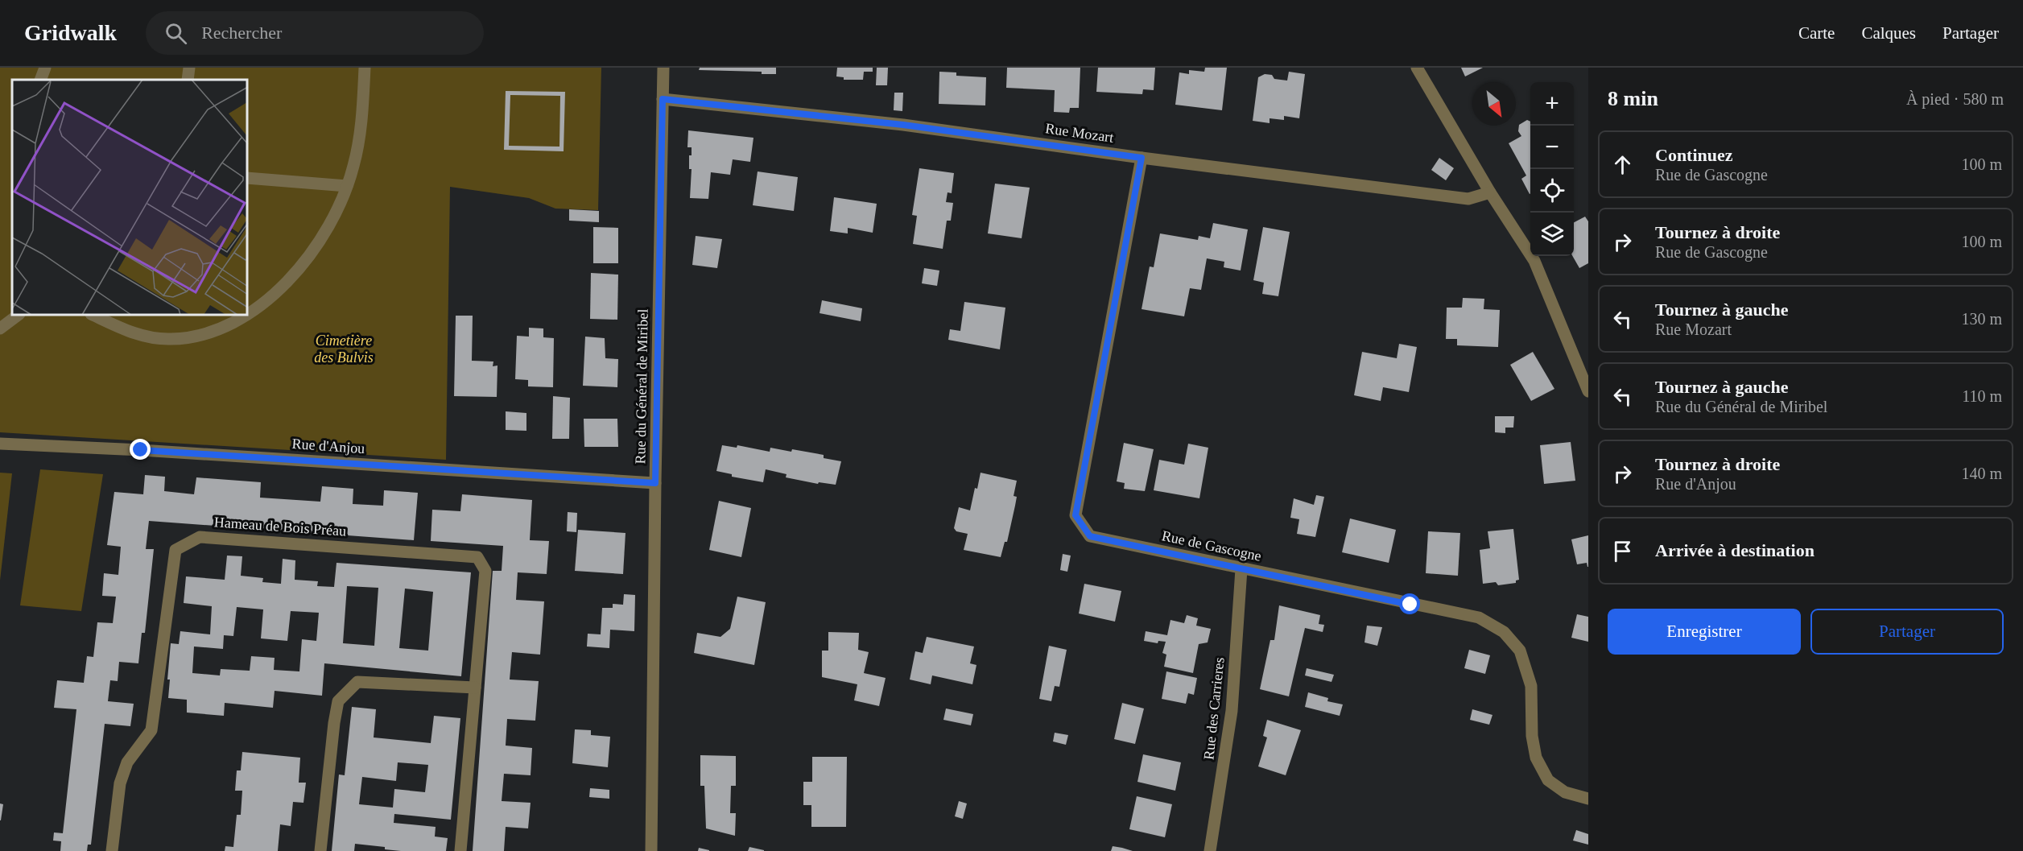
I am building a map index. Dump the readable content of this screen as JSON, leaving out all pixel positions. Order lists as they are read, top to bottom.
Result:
{
  "streets": {
    "street": [
      "Rue Mozart",
      "Rue du Général de Miribel",
      "Rue d'Anjou",
      "Hameau de Bois Préau",
      "Rue de Gascogne",
      "Rue des Carrieres"
    ]
  },
  "crossings": [
    ["Rue Mozart", "Rue du Général de Miribel"],
    ["Rue Mozart", "Rue de Gascogne"],
    ["Rue du Général de Miribel", "Rue d'Anjou"],
    ["Rue de Gascogne", "Rue des Carrieres"]
  ],
  "parks": ["Cimetière des Bulvis"],
  "north": "bottom right",
  "page": {
    "header": "Gridwalk",
    "search": "Rechercher",
    "nav": ["Carte", "Calques", "Partager"],
    "heading": ["8 min", "À pied · 580 m"],
    "map_buttons": ["+", "−"],
    "list": [
      ["Continuez", "Rue de Gascogne", "100 m"],
      ["Tournez à droite", "Rue de Gascogne", "100 m"],
      ["Tournez à gauche", "Rue Mozart", "130 m"],
      ["Tournez à gauche", "Rue du Général de Miribel", "110 m"],
      ["Tournez à droite", "Rue d'Anjou", "140 m"],
      "Arrivée à destination"
    ],
    "buttons": ["Enregistrer", "Partager"]
  }
}
